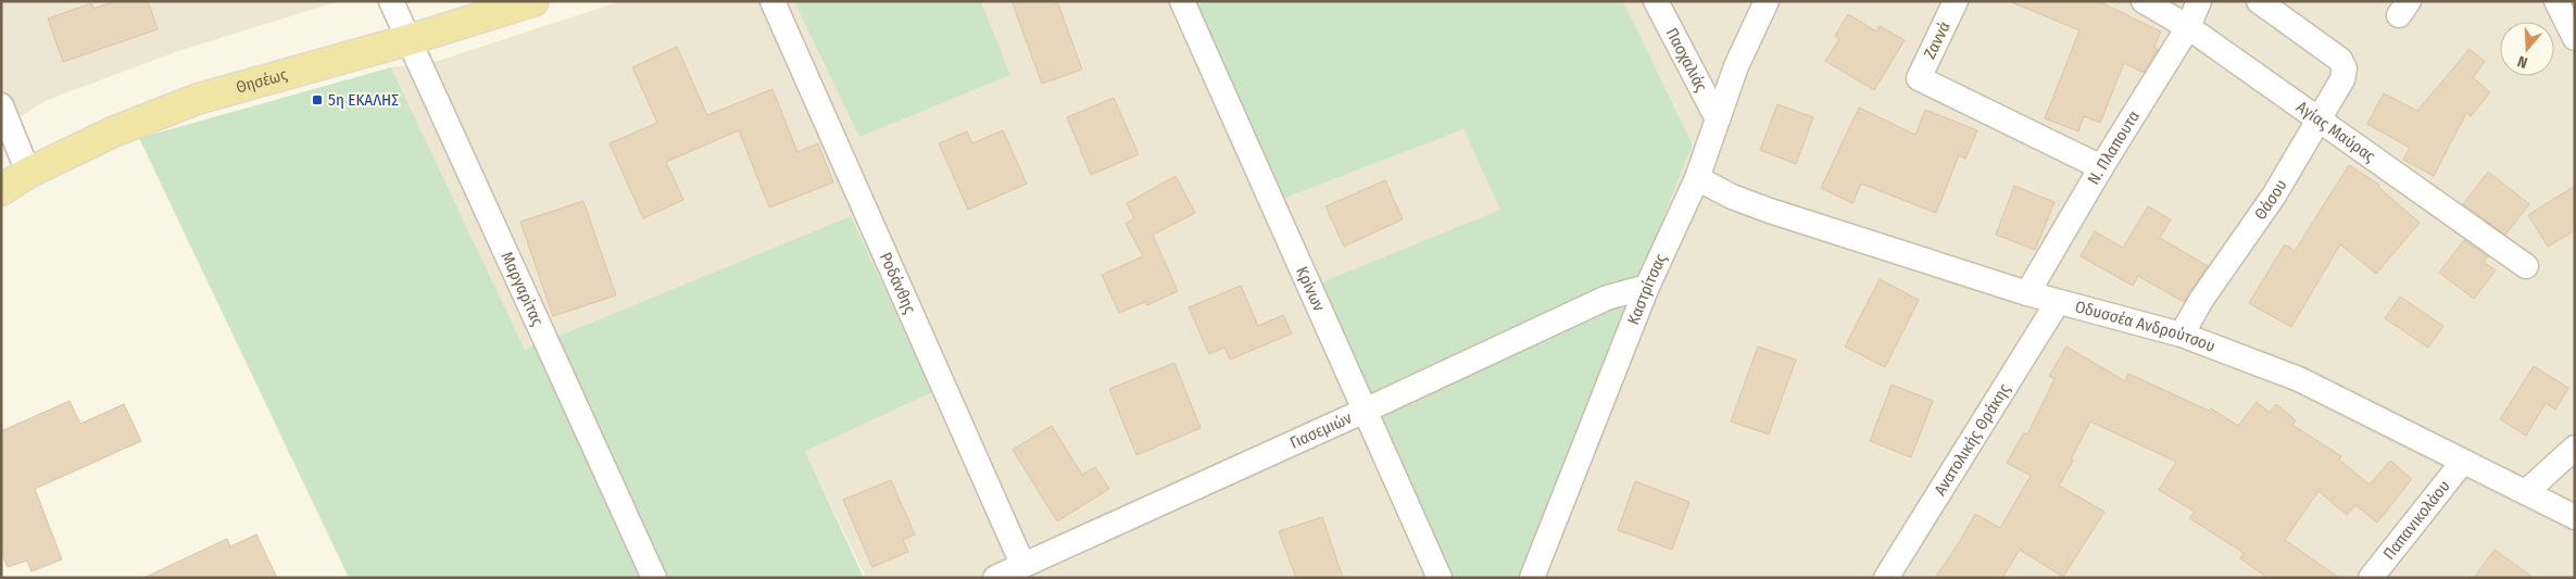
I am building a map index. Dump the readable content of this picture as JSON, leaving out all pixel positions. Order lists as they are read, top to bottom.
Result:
{
  "streets": {
    "main road": ["Θησέως"],
    "street": [
      "Ζαννά",
      "Πασχαλιάς",
      "Αγίας Μαύρας",
      "Ν. Πλαπουτα",
      "Θάσου",
      "Ροδάνθης",
      "Καστρίτσας",
      "Μαργαρίτας",
      "Κρίνων",
      "Οδυσσέα Ανδρούτσου",
      "Γιασεμιών",
      "Ανατολικής Θράκης",
      "Παπανικολάου"
    ]
  },
  "crossings": [
    ["Ζαννά", "Ν. Πλαπουτα"],
    ["Πασχαλιάς", "Καστρίτσας"],
    ["Θησέως", "Μαργαρίτας"],
    ["Αγίας Μαύρας", "Ν. Πλαπουτα"],
    ["Αγίας Μαύρας", "Θάσου"],
    ["Ν. Πλαπουτα", "Οδυσσέα Ανδρούτσου"],
    ["Θάσου", "Οδυσσέα Ανδρούτσου"],
    ["Ροδάνθης", "Γιασεμιών"],
    ["Καστρίτσας", "Οδυσσέα Ανδρούτσου"],
    ["Καστρίτσας", "Γιασεμιών"],
    ["Κρίνων", "Γιασεμιών"],
    ["Οδυσσέα Ανδρούτσου", "Ανατολικής Θράκης"],
    ["Οδυσσέα Ανδρούτσου", "Παπανικολάου"]
  ],
  "places": {
    "transit": ["5η ΕΚΑΛΗΣ"]
  },
  "north": "bottom"
}
